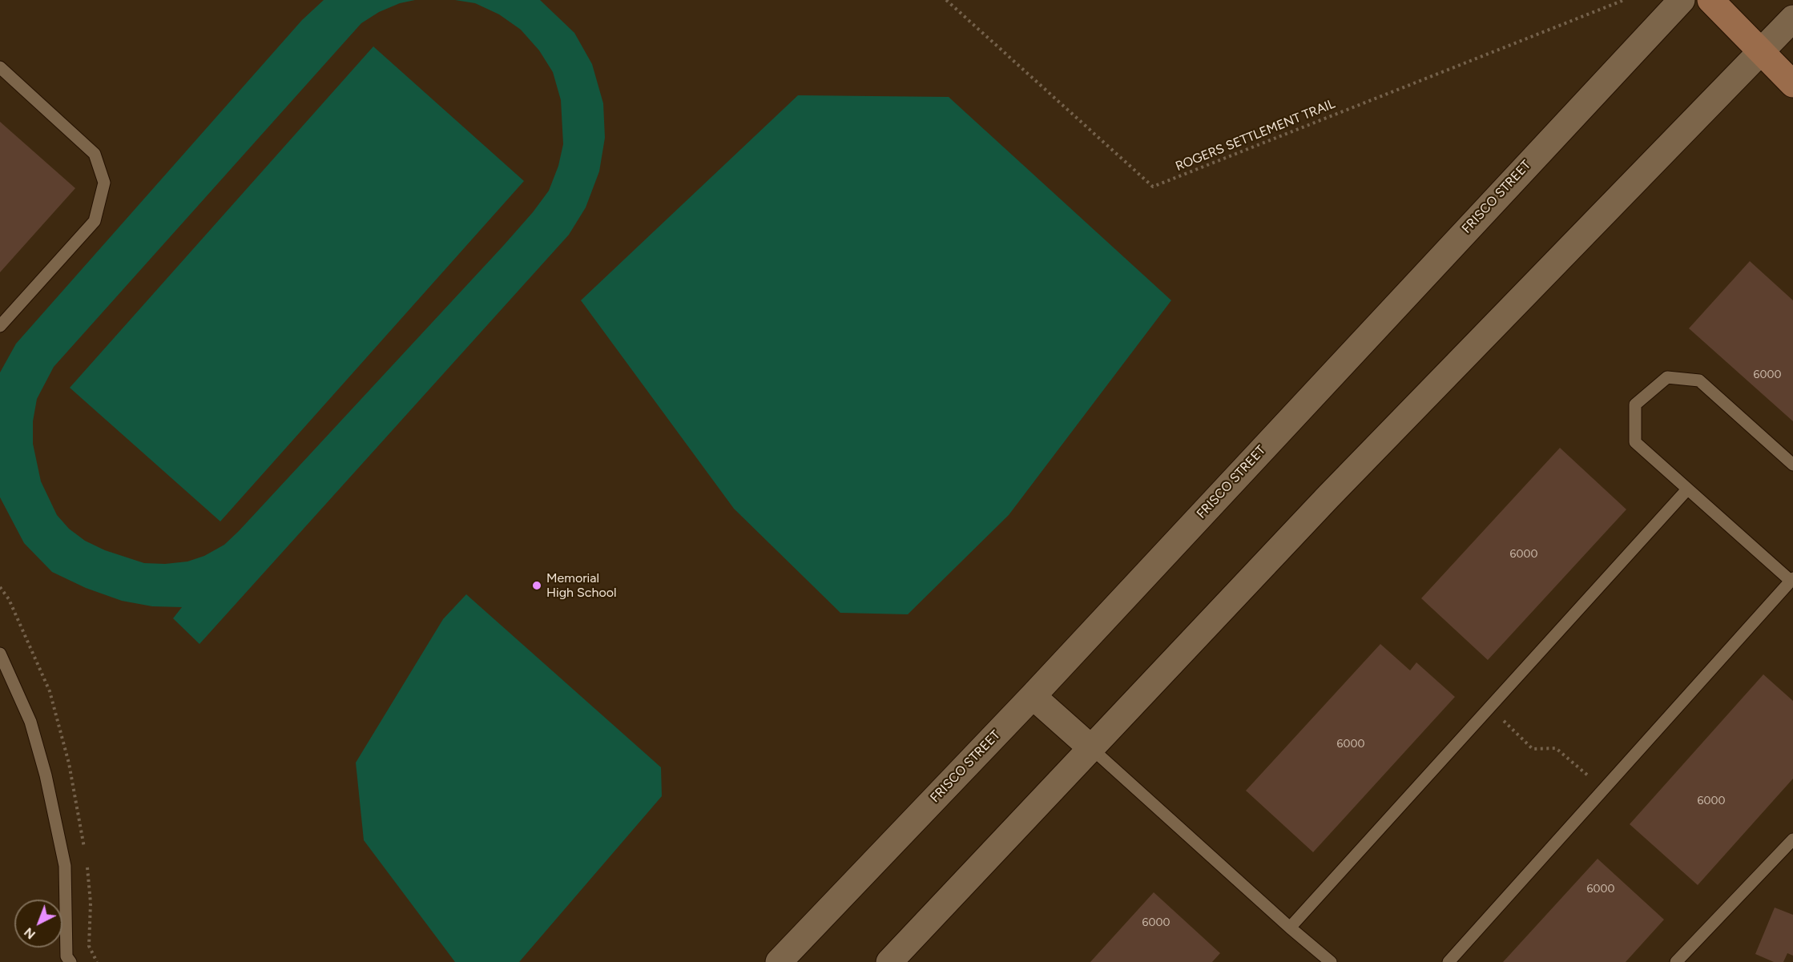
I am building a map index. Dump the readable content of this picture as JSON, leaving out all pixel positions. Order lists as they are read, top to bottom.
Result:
{
  "streets": {
    "street": ["FRISCO STREET"],
    "path": ["ROGERS SETTLEMENT TRAIL"]
  },
  "places": ["Memorial High School"],
  "house_numbers": [
    "6000",
    "6000",
    "6000",
    "6000",
    "6000",
    "6000"
  ],
  "north": "bottom left"
}
